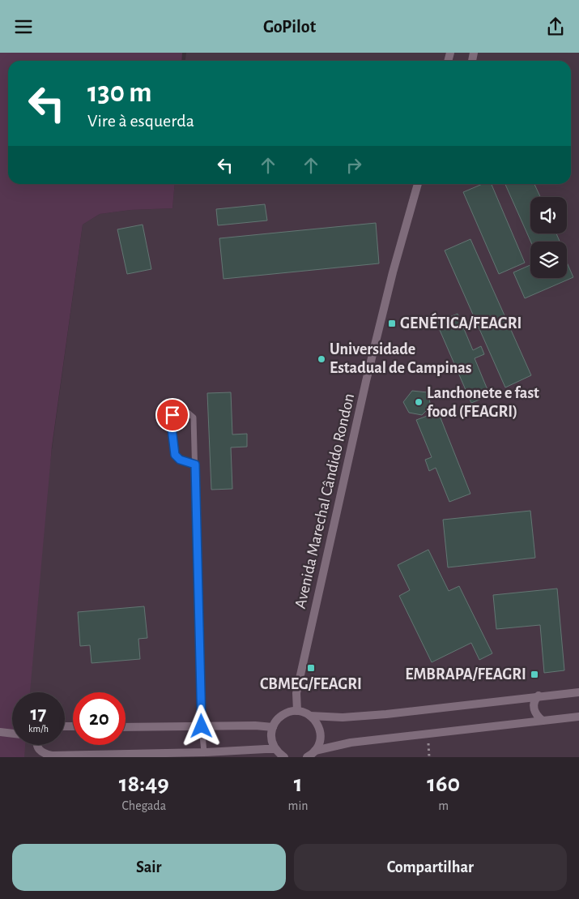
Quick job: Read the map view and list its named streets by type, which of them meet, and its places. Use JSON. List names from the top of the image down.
{
  "streets": {
    "street": ["Avenida Marechal Cândido Rondon"]
  },
  "places": {
    "transit": ["GENÉTICA/FEAGRI", "CBMEG/FEAGRI", "EMBRAPA/FEAGRI"],
    "other": ["Universidade Estadual de Campinas", "Lanchonete e fast food (FEAGRI)"]
  },
  "page": {
    "header": "GoPilot",
    "turn": ["130 m", "Vire à esquerda"],
    "speed": "17 km/h",
    "limit": "20",
    "eta": [
      "18:49",
      "Chegada",
      "1",
      "min",
      "160",
      "m"
    ],
    "buttons": ["Sair", "Compartilhar"]
  }
}
